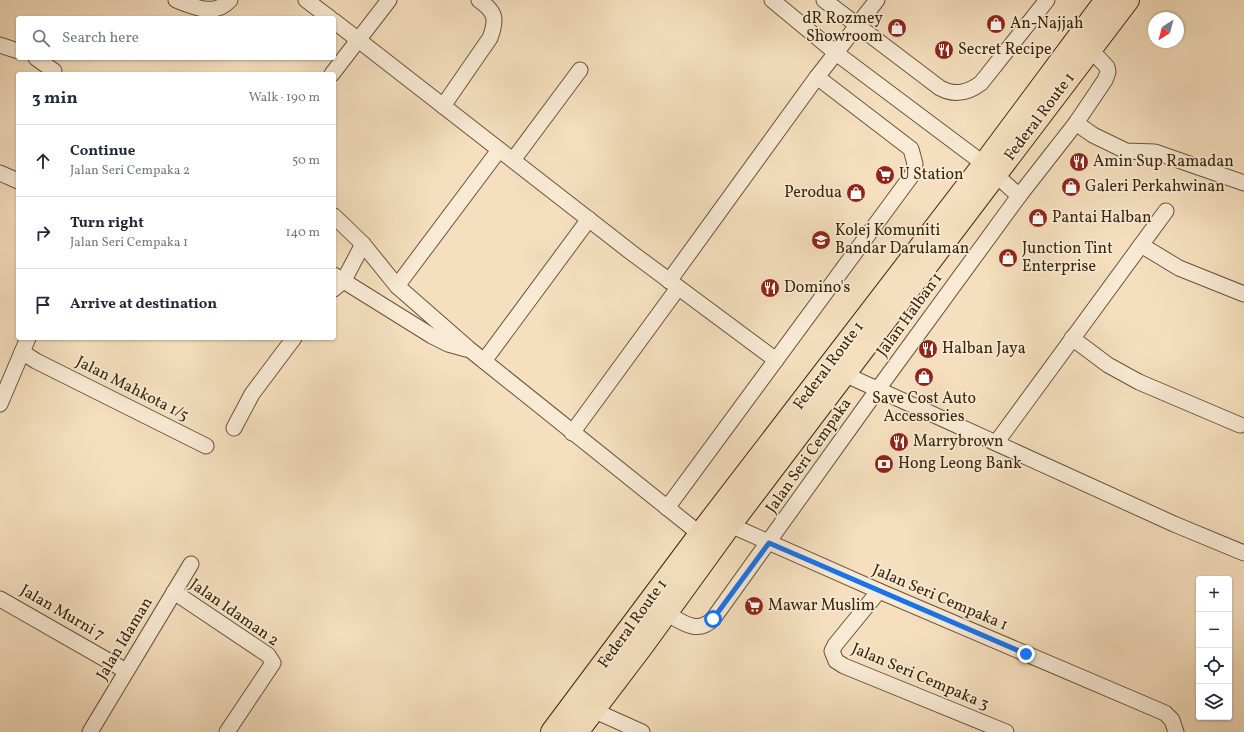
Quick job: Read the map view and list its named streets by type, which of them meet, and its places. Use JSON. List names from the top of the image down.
{
  "streets": {
    "highway": ["Federal Route 1"],
    "street": [
      "Jalan Halban 1",
      "Jalan Mahkota 1/5",
      "Jalan Seri Cempaka",
      "Jalan Seri Cempaka 1",
      "Jalan Murni 7",
      "Jalan Idaman 2",
      "Jalan Idaman",
      "Jalan Seri Cempaka 3"
    ]
  },
  "crossings": [
    ["Federal Route 1", "Jalan Halban 1"],
    ["Federal Route 1", "Jalan Seri Cempaka"],
    ["Federal Route 1", "Jalan Seri Cempaka 1"],
    ["Jalan Halban 1", "Jalan Seri Cempaka"],
    ["Jalan Seri Cempaka", "Jalan Seri Cempaka 1"],
    ["Jalan Seri Cempaka 1", "Jalan Seri Cempaka 3"],
    ["Jalan Murni 7", "Jalan Idaman"],
    ["Jalan Idaman 2", "Jalan Idaman"]
  ],
  "places": {
    "shop": [
      "An-Najjah",
      "dR Rozmey Showroom",
      "Galeri Perkahwinan",
      "Perodua",
      "Pantai Halban",
      "Junction Tint Enterprise",
      "Save Cost Auto Accessories"
    ],
    "restaurant": [
      "Secret Recipe",
      "Amin Sup Ramadan",
      "Domino's",
      "Halban Jaya",
      "Marrybrown"
    ],
    "supermarket": ["U Station", "Mawar Muslim"],
    "school or university": ["Kolej Komuniti Bandar Darulaman"],
    "bank": ["Hong Leong Bank"]
  },
  "north": "bottom left",
  "page": {
    "search": "Search here",
    "heading": ["3 min", "Walk · 190 m"],
    "list": [
      ["Continue", "Jalan Seri Cempaka 2", "50 m"],
      ["Turn right", "Jalan Seri Cempaka 1", "140 m"],
      "Arrive at destination"
    ],
    "map_buttons": ["+", "−"]
  }
}
